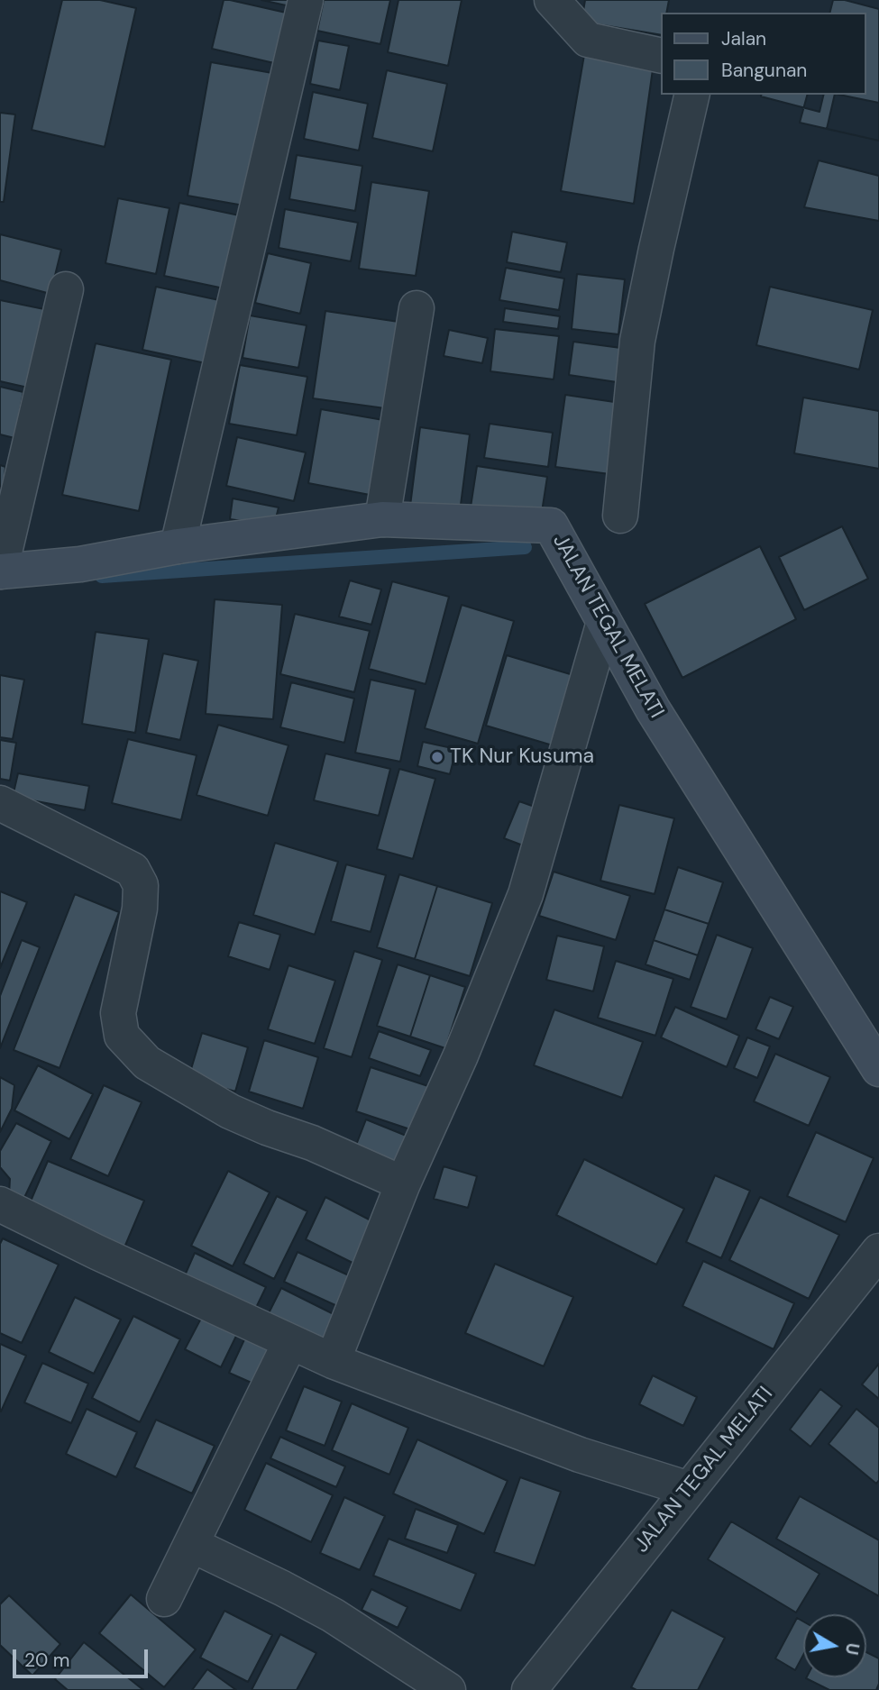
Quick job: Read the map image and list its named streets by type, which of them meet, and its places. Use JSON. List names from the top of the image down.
{
  "streets": {
    "street": ["JALAN TEGAL MELATI"]
  },
  "places": ["TK Nur Kusuma"],
  "legend": ["Jalan", "Bangunan"],
  "scale_bar": "20 m",
  "north": "right"
}
